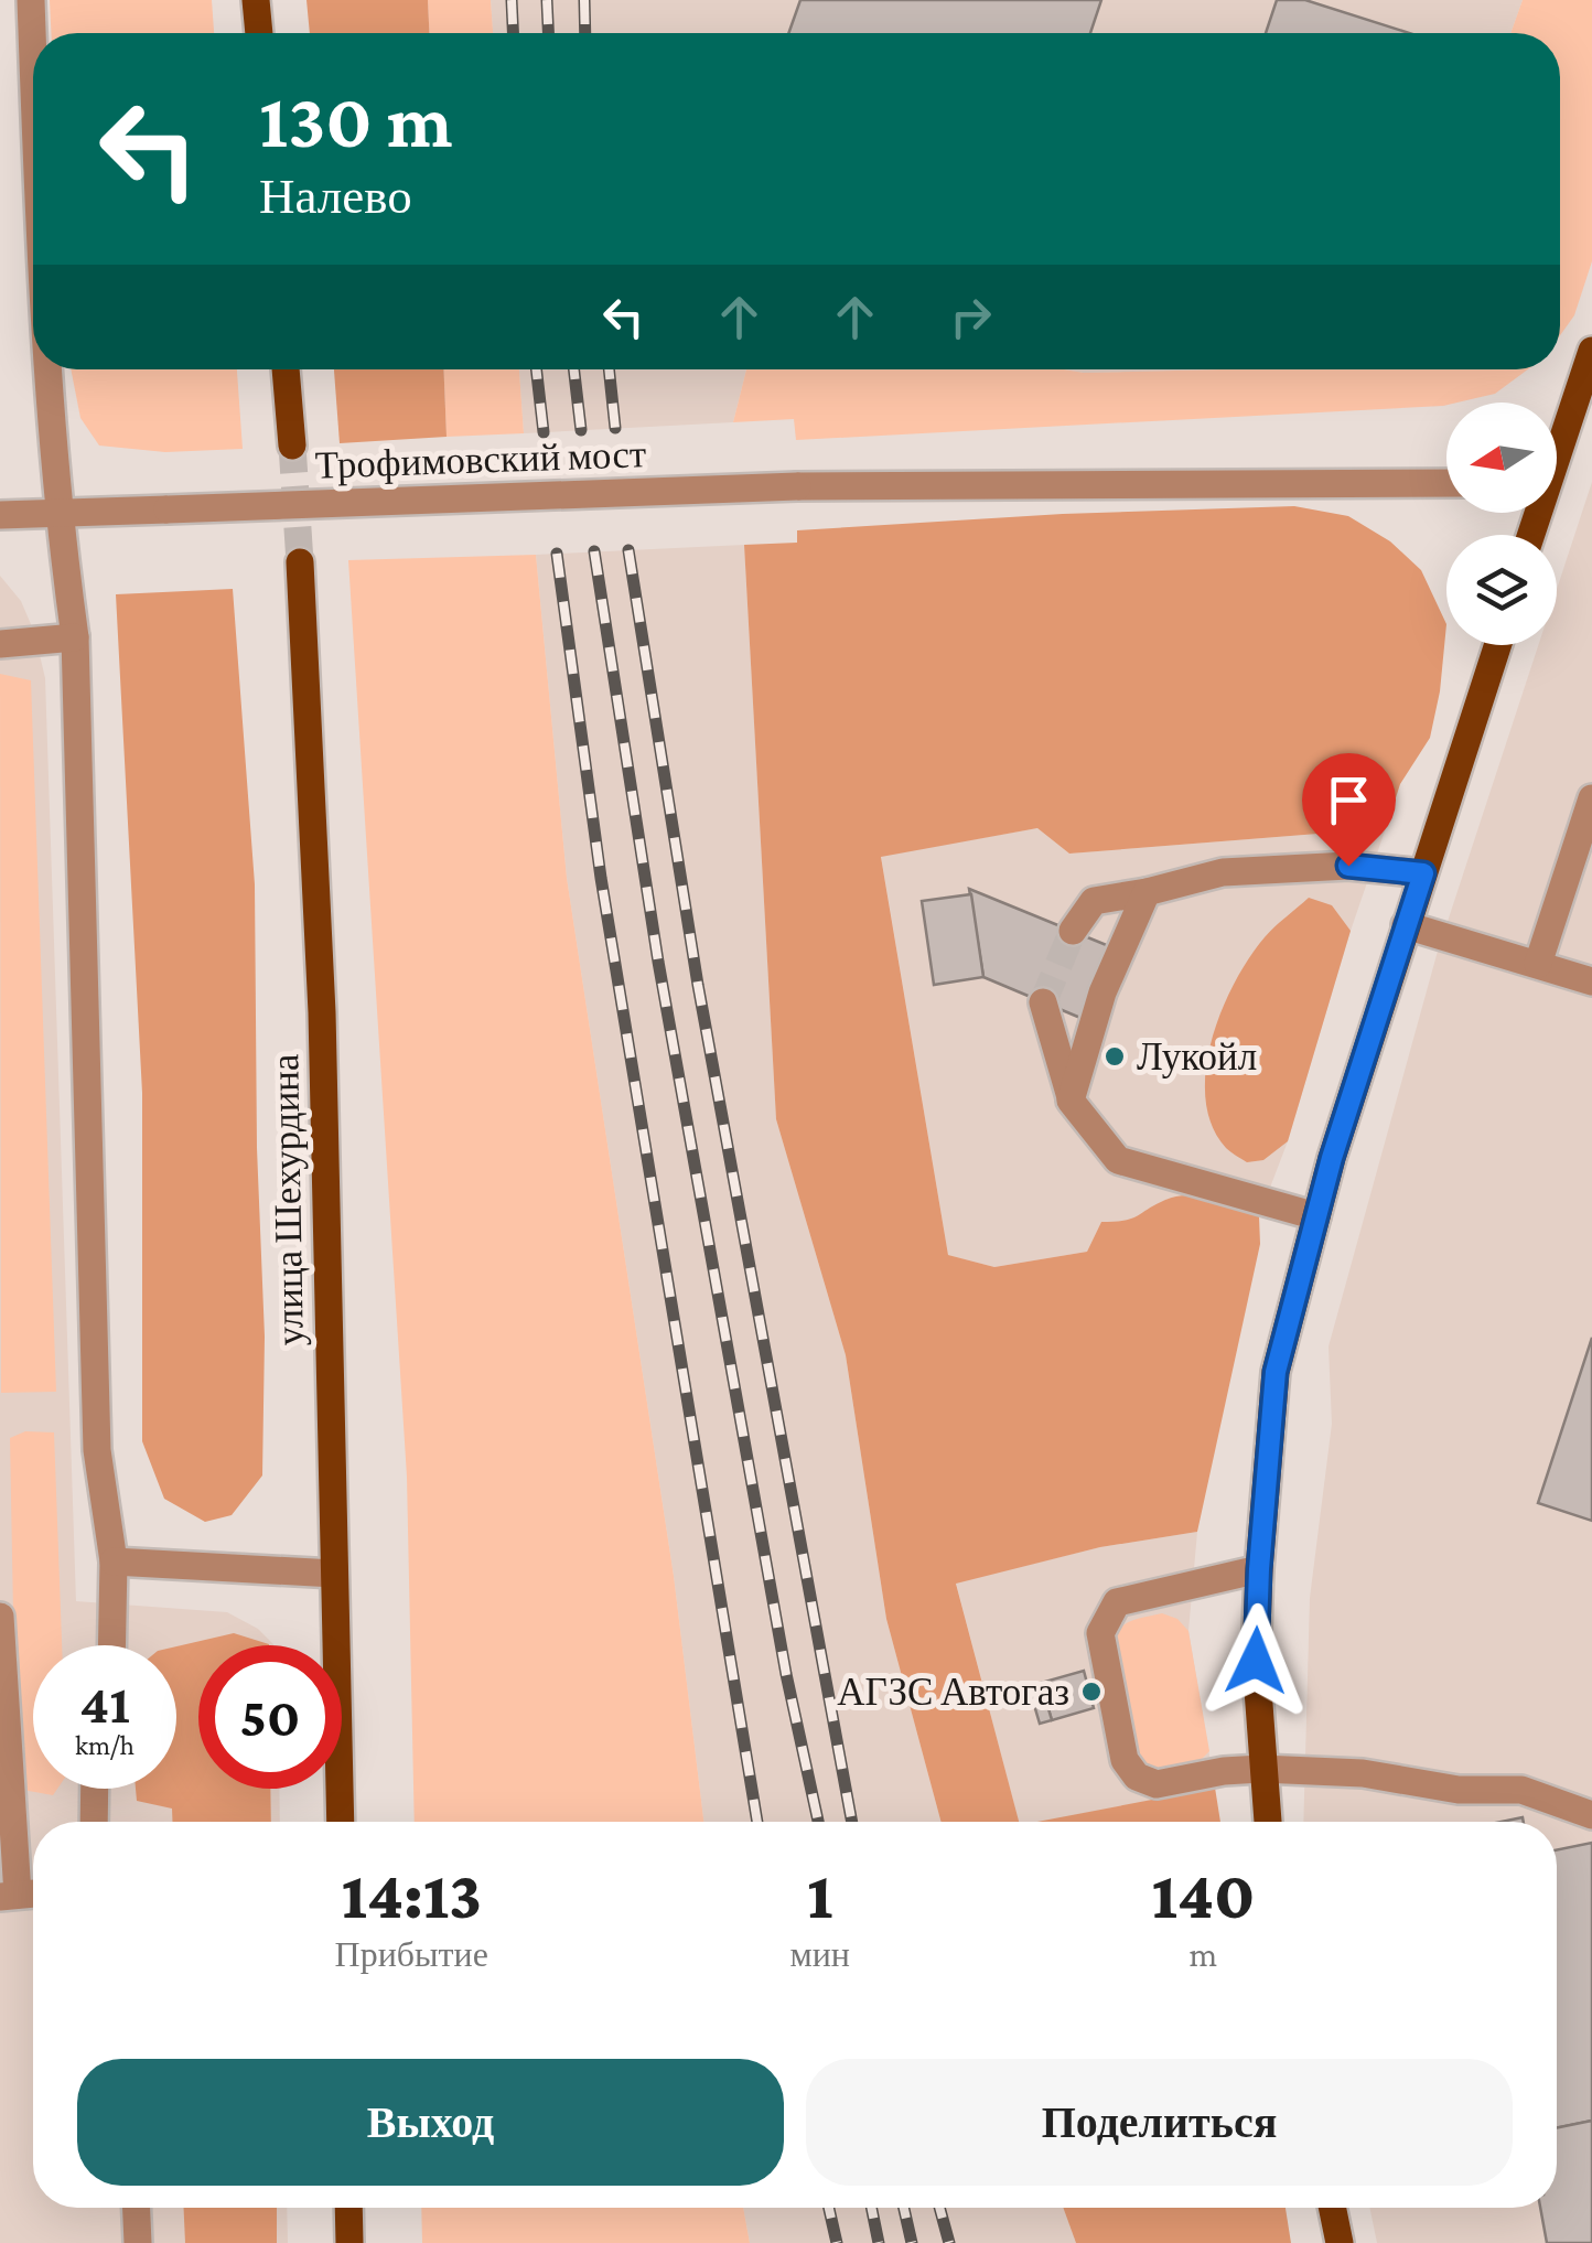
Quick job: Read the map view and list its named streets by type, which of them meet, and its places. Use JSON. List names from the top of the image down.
{
  "streets": {
    "main road": ["улица Шехурдина"],
    "street": ["Трофимовский мост"]
  },
  "places": ["Лукойл", "АГЗС Автогаз"],
  "north": "left",
  "page": {
    "turn": ["130 m", "Налево"],
    "speed": "41 km/h",
    "limit": "50",
    "eta": [
      "14:13",
      "Прибытие",
      "1",
      "мин",
      "140",
      "m"
    ],
    "buttons": ["Выход", "Поделиться"]
  }
}
